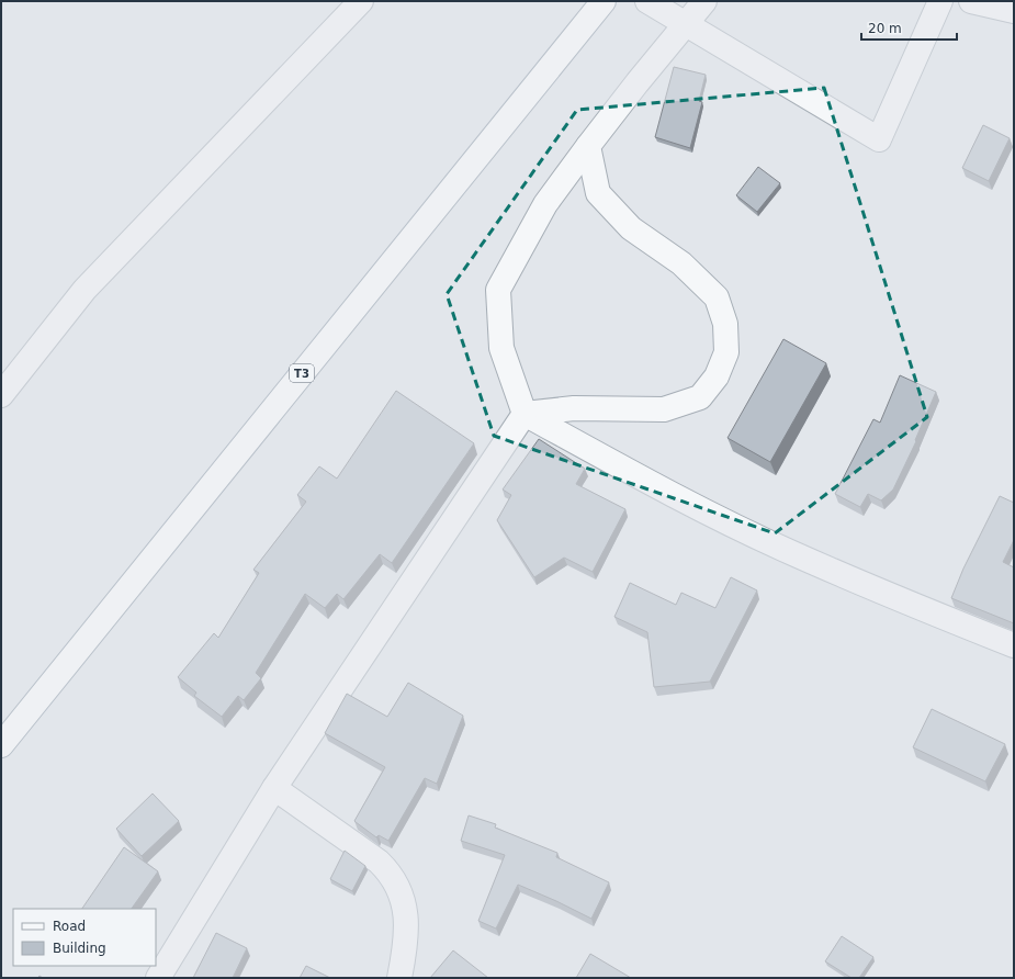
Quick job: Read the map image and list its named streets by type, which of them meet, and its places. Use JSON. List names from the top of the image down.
{
  "streets": {
    "highway": ["T3"]
  },
  "legend": ["Road", "Building"],
  "scale_bar": "20 m"
}
